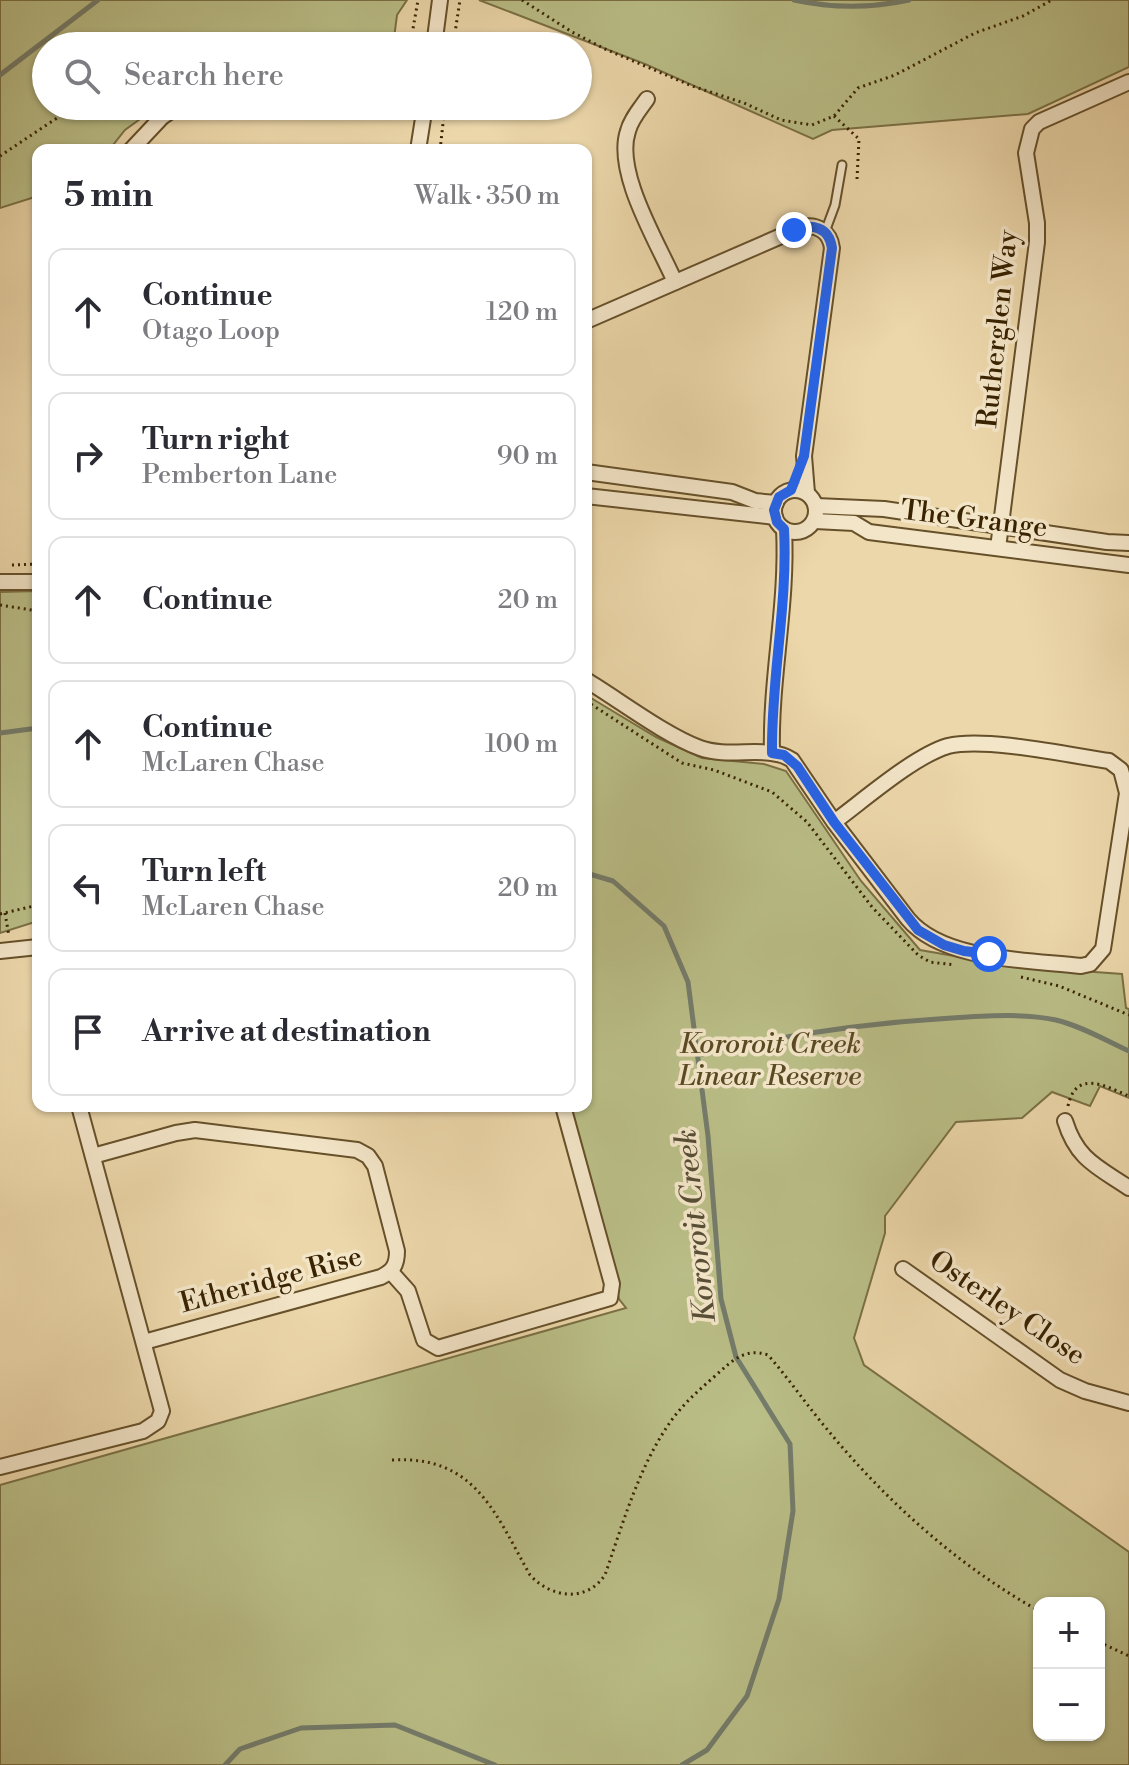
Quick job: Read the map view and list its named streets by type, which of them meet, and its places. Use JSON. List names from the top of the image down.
{
  "streets": {
    "street": [
      "Rutherglen Way",
      "The Grange",
      "Etheridge Rise",
      "Osterley Close"
    ]
  },
  "crossings": [
    ["Rutherglen Way", "The Grange"]
  ],
  "water": ["Kororoit Creek"],
  "parks": ["Kororoit Creek Linear Reserve"],
  "page": {
    "search": "Search here",
    "heading": ["5 min", "Walk · 350 m"],
    "list": [
      ["Continue", "Otago Loop", "120 m"],
      ["Turn right", "Pemberton Lane", "90 m"],
      ["Continue", "20 m"],
      ["Continue", "McLaren Chase", "100 m"],
      ["Turn left", "McLaren Chase", "20 m"],
      "Arrive at destination"
    ],
    "map_buttons": ["+", "−"]
  }
}
